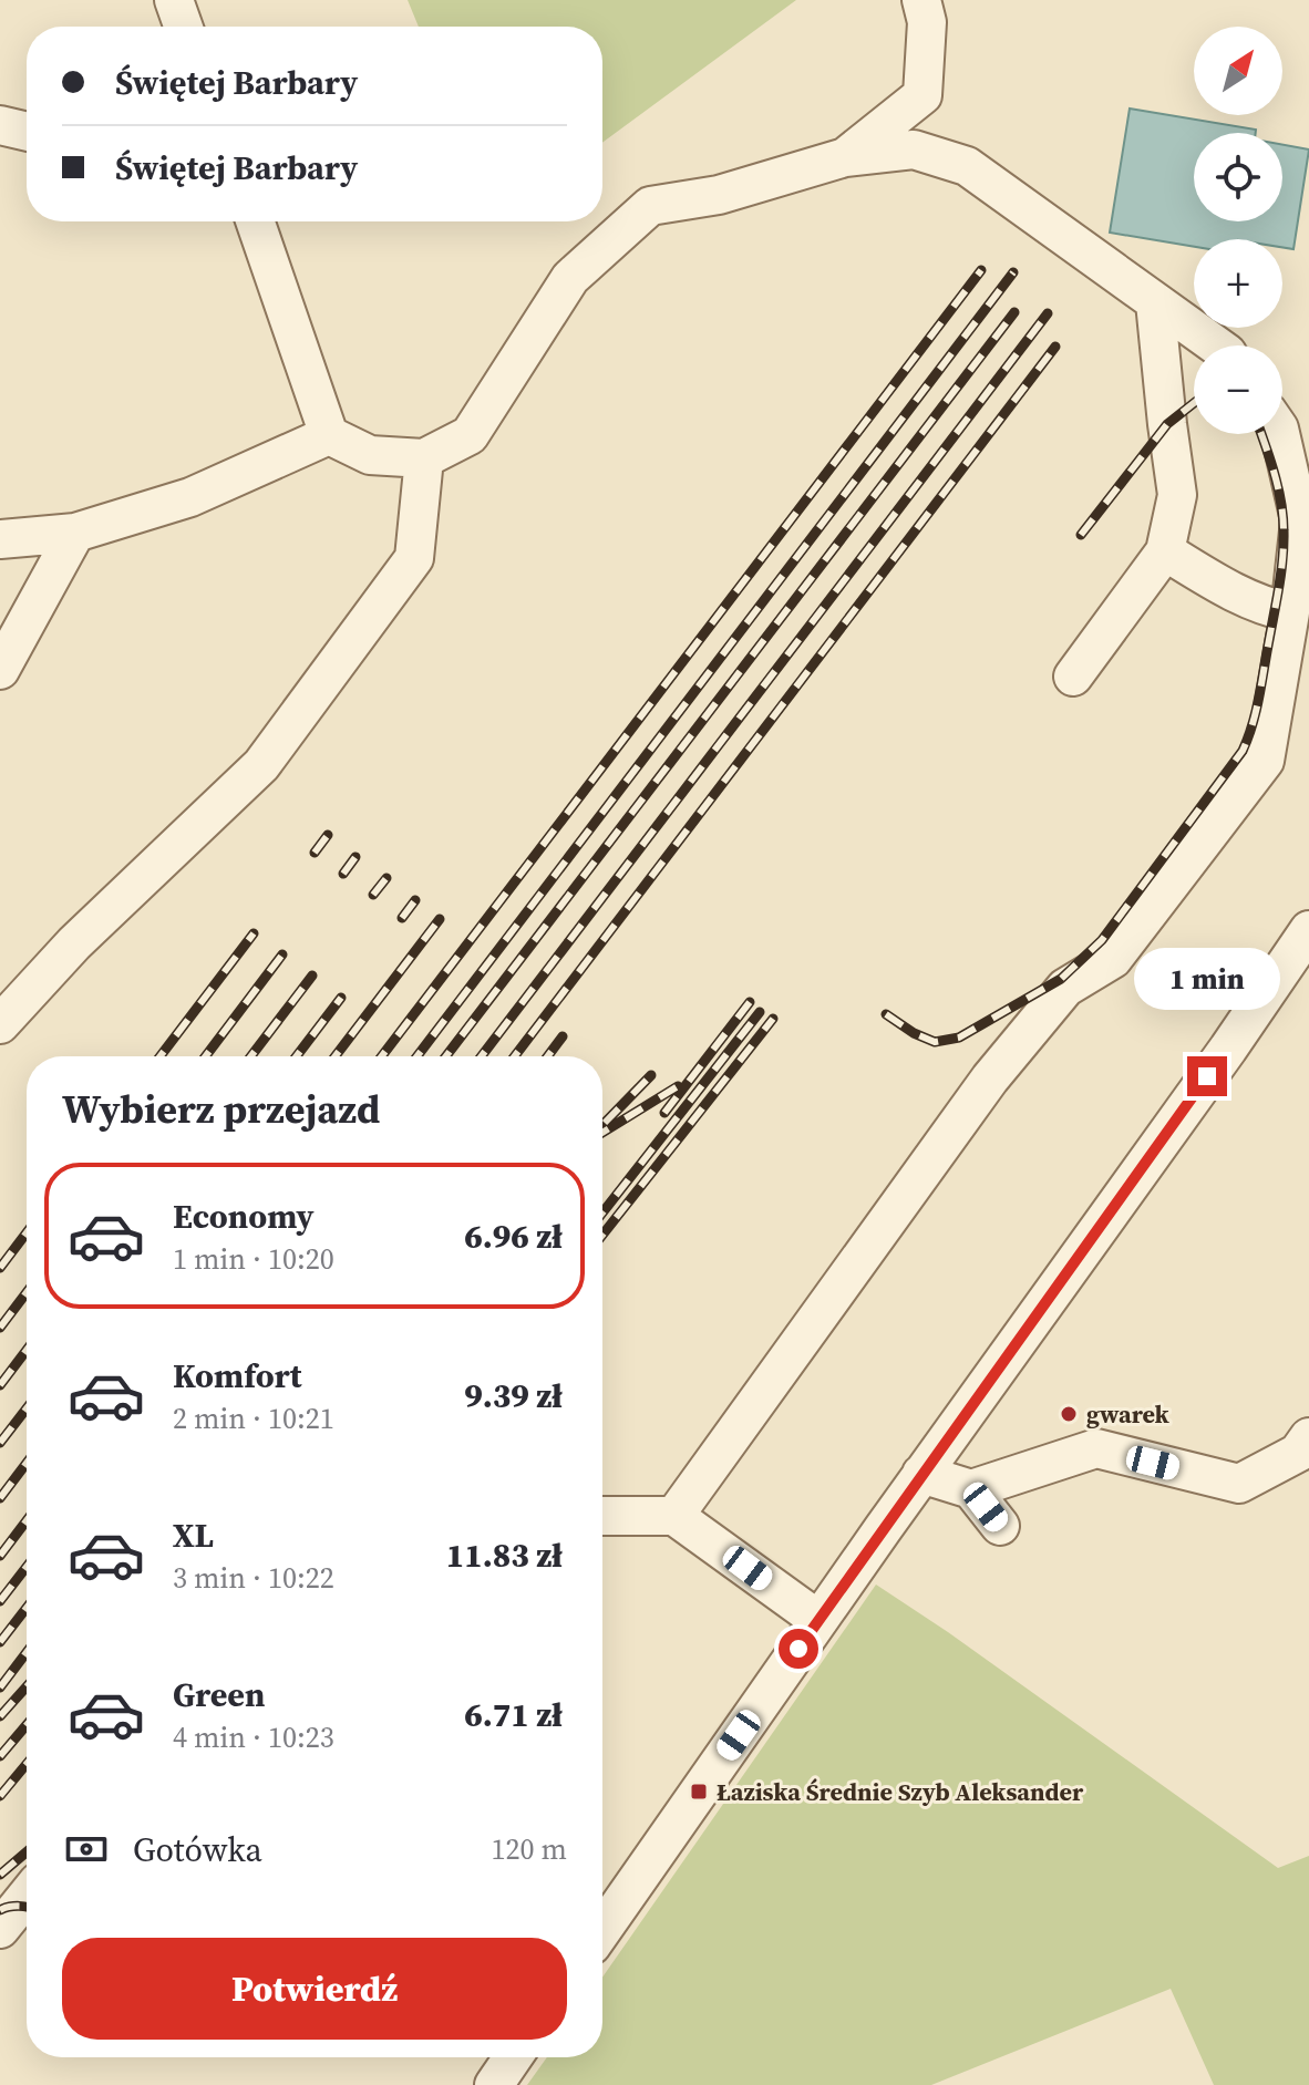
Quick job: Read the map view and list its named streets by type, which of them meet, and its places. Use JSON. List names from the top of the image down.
{
  "places": {
    "other": ["gwarek"],
    "transit": ["Łaziska Średnie Szyb Aleksander"]
  },
  "north": "top right",
  "page": {
    "map_buttons": ["+", "−"],
    "banner": ["Świętej Barbary", "Świętej Barbary"],
    "bubble": "1 min",
    "heading": "Wybierz przejazd",
    "list": [
      {
        "name": "Economy",
        "note": "1 min · 10:20",
        "value": "6.96 zł"
      },
      {
        "name": "Komfort",
        "note": "2 min · 10:21",
        "value": "9.39 zł"
      },
      {
        "name": "XL",
        "note": "3 min · 10:22",
        "value": "11.83 zł"
      },
      {
        "name": "Green",
        "note": "4 min · 10:23",
        "value": "6.71 zł"
      }
    ],
    "pay": ["Gotówka", "120 m"],
    "buttons": "Potwierdź"
  }
}
